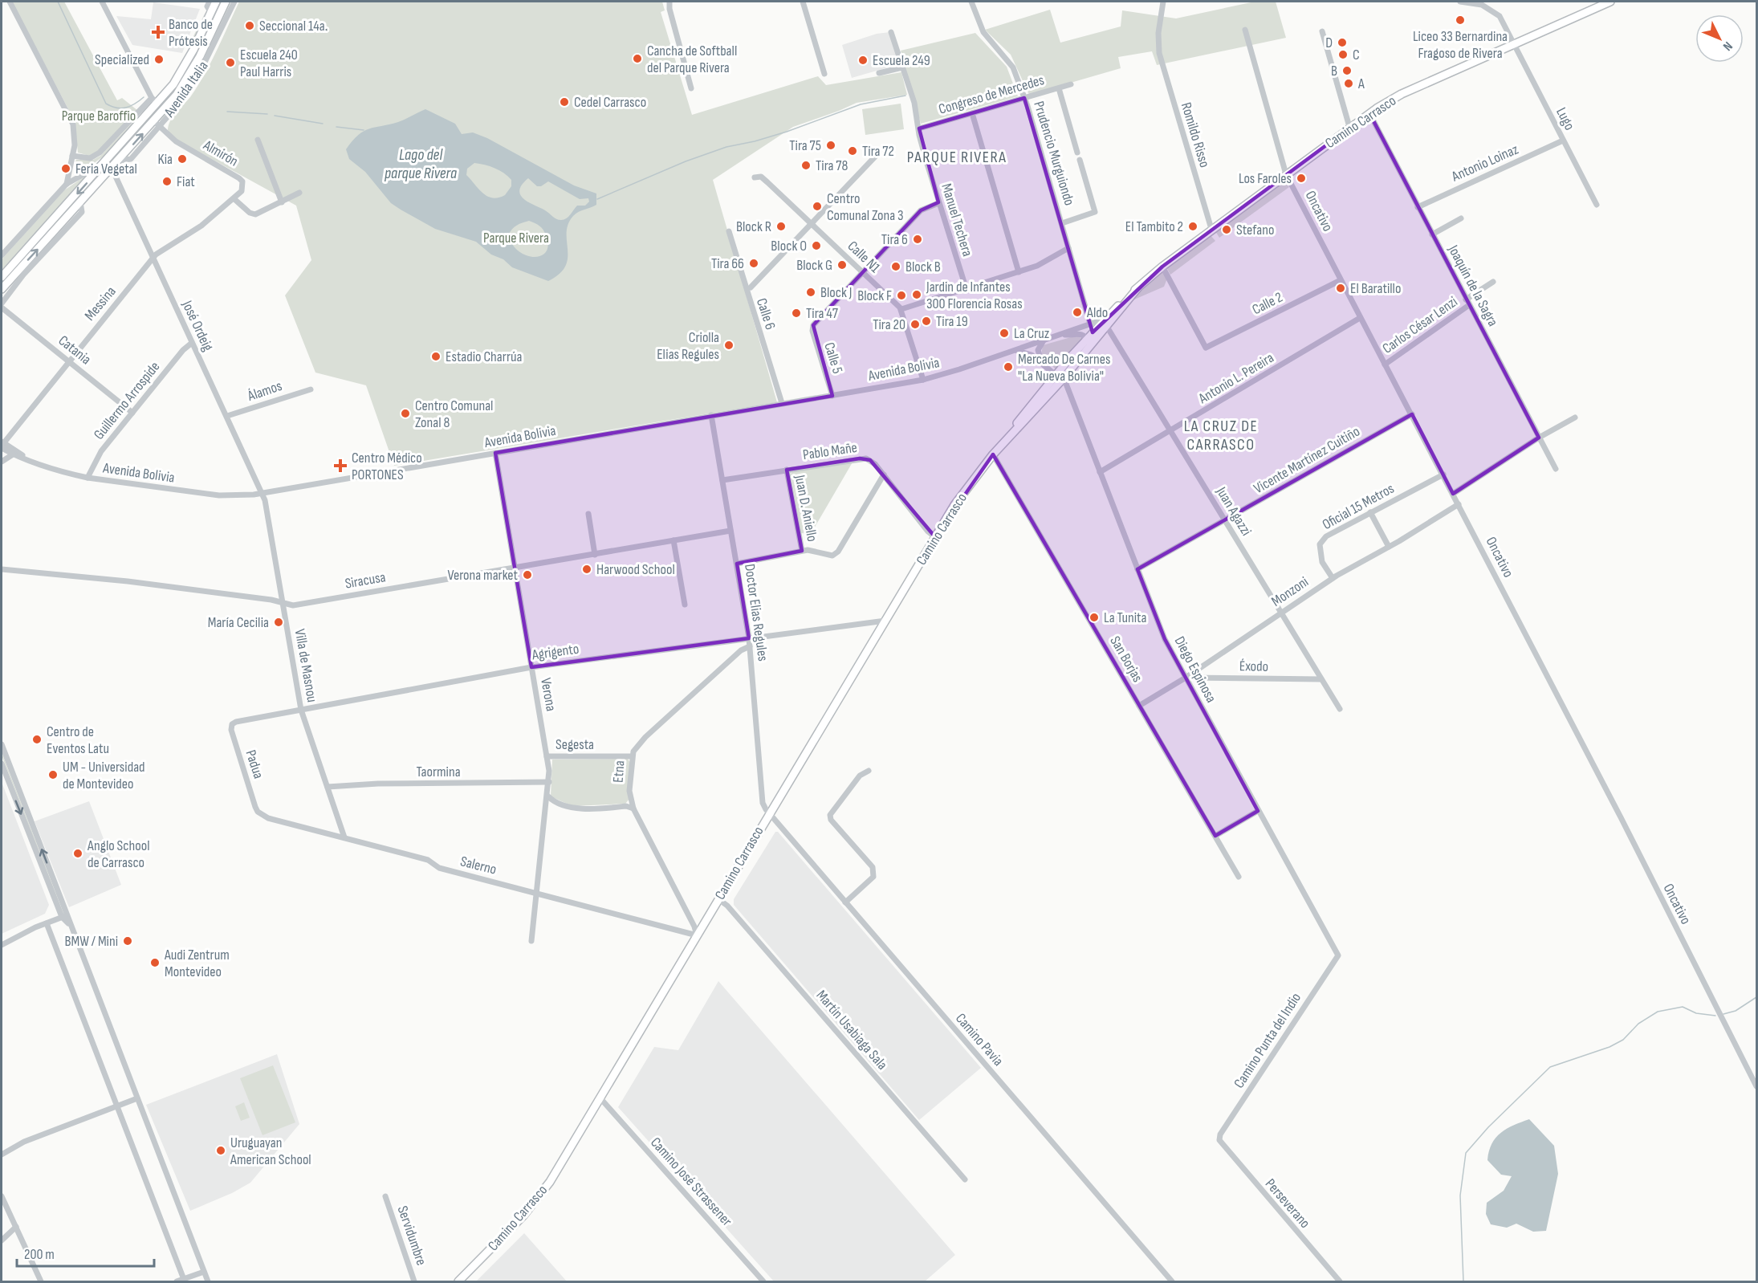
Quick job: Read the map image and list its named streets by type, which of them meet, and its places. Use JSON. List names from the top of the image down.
{
  "streets": {
    "main road": ["Avenida Italia", "Camino Carrasco"],
    "street": [
      "Congreso de Mercedes",
      "Lugo",
      "Romildo Risso",
      "Almirón",
      "Prudencio Murguiondo",
      "Antonio Loinaz",
      "Oncativo",
      "Manuel Techera",
      "Calle N1",
      "Joaquín de la Sagra",
      "Messina",
      "Calle 2",
      "Calle 6",
      "Carlos César Lenzi",
      "José Ordeig",
      "Catania",
      "Calle 5",
      "Avenida Bolivia",
      "Antonio L. Pereira",
      "Álamos",
      "Guillermo Arrospide",
      "Pablo Mañe",
      "Vicente Martínez Cuitiño",
      "Oficial 15 Metros",
      "Juan D. Aniello",
      "Juan Agazzi",
      "Siracusa",
      "Monzoni",
      "Doctor Elias Regules",
      "Agrigento",
      "San Borjas",
      "Villa de Masnou",
      "Éxodo",
      "Diego Espinosa",
      "Verona",
      "Segesta",
      "Padua",
      "Taormina",
      "Etna",
      "Salerno",
      "Martín Usabiaga Sala",
      "Camino Pavia",
      "Camino Punta del Indio",
      "Camino José Strassener",
      "Perseverano",
      "Servidumbre"
    ]
  },
  "crossings": [
    ["Avenida Italia", "Almirón"],
    ["Avenida Italia", "José Ordeig"],
    ["Congreso de Mercedes", "Prudencio Murguiondo"],
    ["Congreso de Mercedes", "Manuel Techera"],
    ["Lugo", "Camino Carrasco"],
    ["Lugo", "Antonio Loinaz"],
    ["Camino Carrasco", "Romildo Risso"],
    ["Camino Carrasco", "Oncativo"],
    ["Camino Carrasco", "Joaquín de la Sagra"],
    ["Camino Carrasco", "Calle 2"],
    ["Camino Carrasco", "Avenida Bolivia"],
    ["Camino Carrasco", "Pablo Mañe"],
    ["Camino Carrasco", "Juan Agazzi"],
    ["Camino Carrasco", "Doctor Elias Regules"],
    ["Camino Carrasco", "Agrigento"],
    ["Camino Carrasco", "San Borjas"],
    ["Camino Carrasco", "Diego Espinosa"],
    ["Camino Carrasco", "Etna"],
    ["Camino Carrasco", "Salerno"],
    ["Camino Carrasco", "Martín Usabiaga Sala"],
    ["Camino Carrasco", "Camino Pavia"],
    ["Camino Carrasco", "Camino José Strassener"],
    ["Almirón", "Messina"],
    ["Prudencio Murguiondo", "Avenida Bolivia"],
    ["Antonio Loinaz", "Joaquín de la Sagra"],
    ["Oncativo", "Calle 2"],
    ["Oncativo", "Carlos César Lenzi"],
    ["Oncativo", "Antonio L. Pereira"],
    ["Oncativo", "Vicente Martínez Cuitiño"],
    ["Oncativo", "Oficial 15 Metros"],
    ["Oncativo", "Monzoni"],
    ["Calle N1", "Calle 5"],
    ["Calle N1", "Avenida Bolivia"],
    ["Joaquín de la Sagra", "Carlos César Lenzi"],
    ["Messina", "José Ordeig"],
    ["Messina", "Catania"],
    ["Messina", "Avenida Bolivia"],
    ["Calle 6", "Avenida Bolivia"],
    ["José Ordeig", "Avenida Bolivia"],
    ["José Ordeig", "Álamos"],
    ["José Ordeig", "Guillermo Arrospide"],
    ["José Ordeig", "Villa de Masnou"],
    ["Catania", "Guillermo Arrospide"],
    ["Calle 5", "Avenida Bolivia"],
    ["Avenida Bolivia", "Guillermo Arrospide"],
    ["Avenida Bolivia", "Juan Agazzi"],
    ["Avenida Bolivia", "Doctor Elias Regules"],
    ["Avenida Bolivia", "Villa de Masnou"],
    ["Avenida Bolivia", "Verona"],
    ["Antonio L. Pereira", "Juan Agazzi"],
    ["Antonio L. Pereira", "Diego Espinosa"],
    ["Pablo Mañe", "Juan D. Aniello"],
    ["Pablo Mañe", "Doctor Elias Regules"],
    ["Vicente Martínez Cuitiño", "Juan Agazzi"],
    ["Vicente Martínez Cuitiño", "Diego Espinosa"],
    ["Oficial 15 Metros", "Monzoni"],
    ["Juan Agazzi", "Monzoni"],
    ["Juan Agazzi", "Éxodo"],
    ["Siracusa", "Doctor Elias Regules"],
    ["Siracusa", "Villa de Masnou"],
    ["Siracusa", "Verona"],
    ["Monzoni", "San Borjas"],
    ["Monzoni", "Éxodo"],
    ["Monzoni", "Diego Espinosa"],
    ["Doctor Elias Regules", "Agrigento"],
    ["Doctor Elias Regules", "Etna"],
    ["Doctor Elias Regules", "Camino Pavia"],
    ["Agrigento", "Villa de Masnou"],
    ["Agrigento", "Verona"],
    ["Agrigento", "Padua"],
    ["Villa de Masnou", "Taormina"],
    ["Villa de Masnou", "Salerno"],
    ["Éxodo", "Diego Espinosa"],
    ["Diego Espinosa", "Camino Punta del Indio"],
    ["Verona", "Segesta"],
    ["Verona", "Taormina"],
    ["Verona", "Salerno"],
    ["Segesta", "Etna"],
    ["Padua", "Salerno"],
    ["Etna", "Salerno"],
    ["Camino Punta del Indio", "Perseverano"]
  ],
  "districts": ["PARQUE RIVERA", "LA CRUZ DE CARRASCO"],
  "water": ["Lago del parque Rivera"],
  "parks": ["Parque Baroffio", "Parque Rivera"],
  "places": {
    "other": [
      "Liceo 33 Bernardina Fragoso de Rivera",
      "Seccional 14a.",
      "D",
      "C",
      "Cancha de Softball del Parque Rivera",
      "Specialized",
      "Escuela 249",
      "Escuela 240 Paul Harris",
      "B",
      "A",
      "Cedel Carrasco",
      "Tira 75",
      "Tira 72",
      "Kia",
      "Tira 78",
      "Feria Vegetal",
      "Los Faroles",
      "Fiat",
      "Centro Comunal Zona 3",
      "Block R",
      "El Tambito 2",
      "Stefano",
      "Tira 6",
      "Block O",
      "Tira 66",
      "Block G",
      "Block B",
      "El Baratillo",
      "Block J",
      "Jardin de Infantes 300 Florencia Rosas",
      "Block F",
      "Aldo",
      "Tira 47",
      "Tira 19",
      "Tira 20",
      "La Cruz",
      "Criolla Elias Regules",
      "Estadio Charrúa",
      "Mercado De Carnes \"La Nueva Bolivia\"",
      "Centro Comunal Zonal 8",
      "Harwood School",
      "Verona market",
      "La Tunita",
      "María Cecilia",
      "Centro de Eventos Latu",
      "UM - Universidad de Montevideo",
      "Anglo School de Carrasco",
      "BMW / Mini",
      "Audi Zentrum Montevideo",
      "Uruguayan American School"
    ],
    "health": ["Banco de Prótesis", "Centro Médico PORTONES"]
  },
  "scale_bar": "200 m",
  "north": "bottom right"
}
